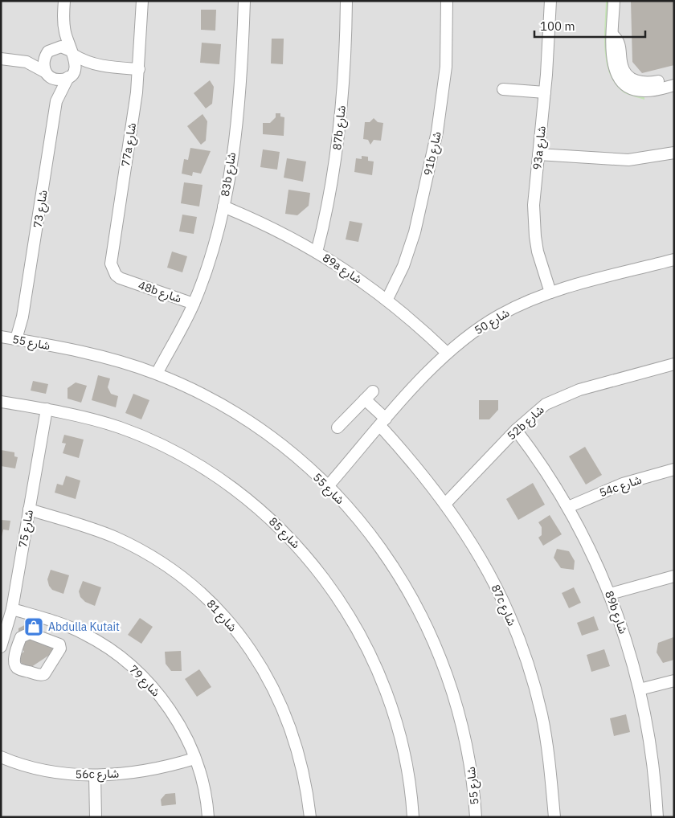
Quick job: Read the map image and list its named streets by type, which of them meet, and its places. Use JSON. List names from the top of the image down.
{
  "streets": {
    "street": [
      "87b شارع",
      "77a شارع",
      "93a شارع",
      "91b شارع",
      "83b شارع",
      "شارع 73",
      "89a شارع",
      "48b شارع",
      "شارع 50",
      "شارع 55",
      "52b شارع",
      "54c شارع",
      "شارع 75",
      "شارع 85",
      "87c شارع",
      "89b شارع",
      "شارع 81",
      "شارع 79",
      "56c شارع"
    ]
  },
  "crossings": [
    ["87b شارع", "89a شارع"],
    ["77a شارع", "48b شارع"],
    ["93a شارع", "شارع 50"],
    ["91b شارع", "89a شارع"],
    ["83b شارع", "89a شارع"],
    ["83b شارع", "48b شارع"],
    ["83b شارع", "شارع 55"],
    ["شارع 73", "شارع 55"],
    ["89a شارع", "شارع 50"],
    ["شارع 50", "شارع 55"],
    ["شارع 50", "87c شارع"],
    ["52b شارع", "87c شارع"],
    ["52b شارع", "89b شارع"],
    ["54c شارع", "89b شارع"],
    ["شارع 75", "شارع 85"],
    ["شارع 75", "شارع 81"],
    ["شارع 75", "شارع 79"],
    ["شارع 79", "56c شارع"]
  ],
  "places": {
    "shop": ["Abdulla Kutait"]
  },
  "scale_bar": "100 m"
}
